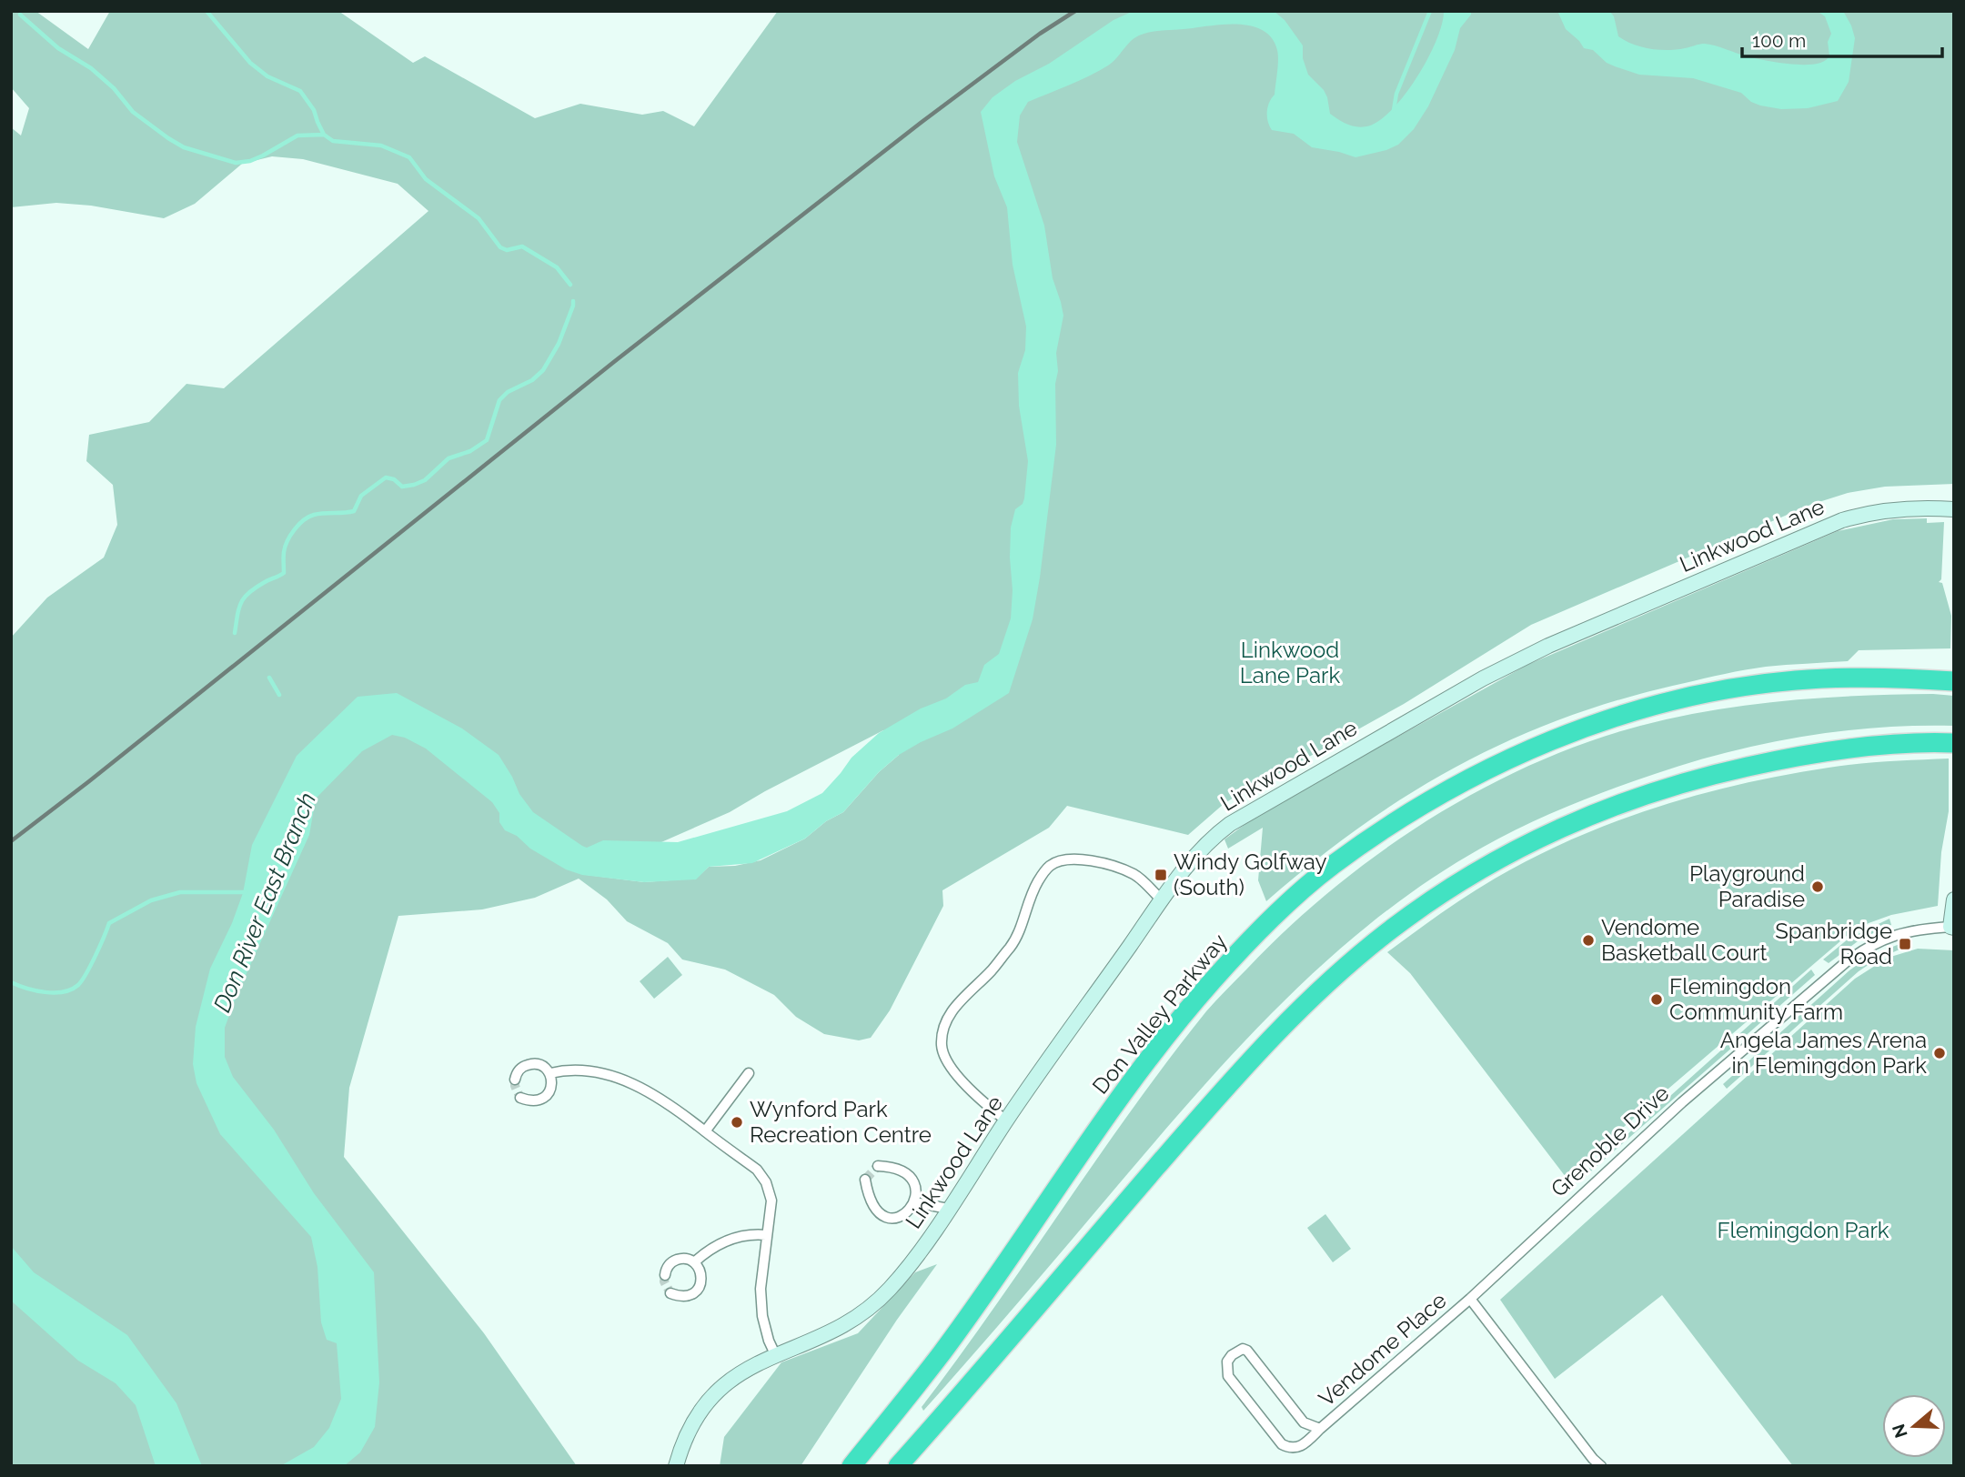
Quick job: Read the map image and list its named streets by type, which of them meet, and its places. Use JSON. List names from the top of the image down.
{
  "streets": {
    "highway": ["Don Valley Parkway"],
    "street": ["Linkwood Lane", "Grenoble Drive", "Vendome Place"]
  },
  "crossings": [
    ["Grenoble Drive", "Vendome Place"]
  ],
  "water": ["Don River East Branch"],
  "parks": ["Linkwood Lane Park", "Flemingdon Park"],
  "places": {
    "transit": ["Windy Golfway (South)", "Spanbridge Road"],
    "other": [
      "Playground Paradise",
      "Vendome Basketball Court",
      "Flemingdon Community Farm",
      "Angela James Arena in Flemingdon Park",
      "Wynford Park Recreation Centre"
    ]
  },
  "scale_bar": "100 m",
  "north": "left"
}
